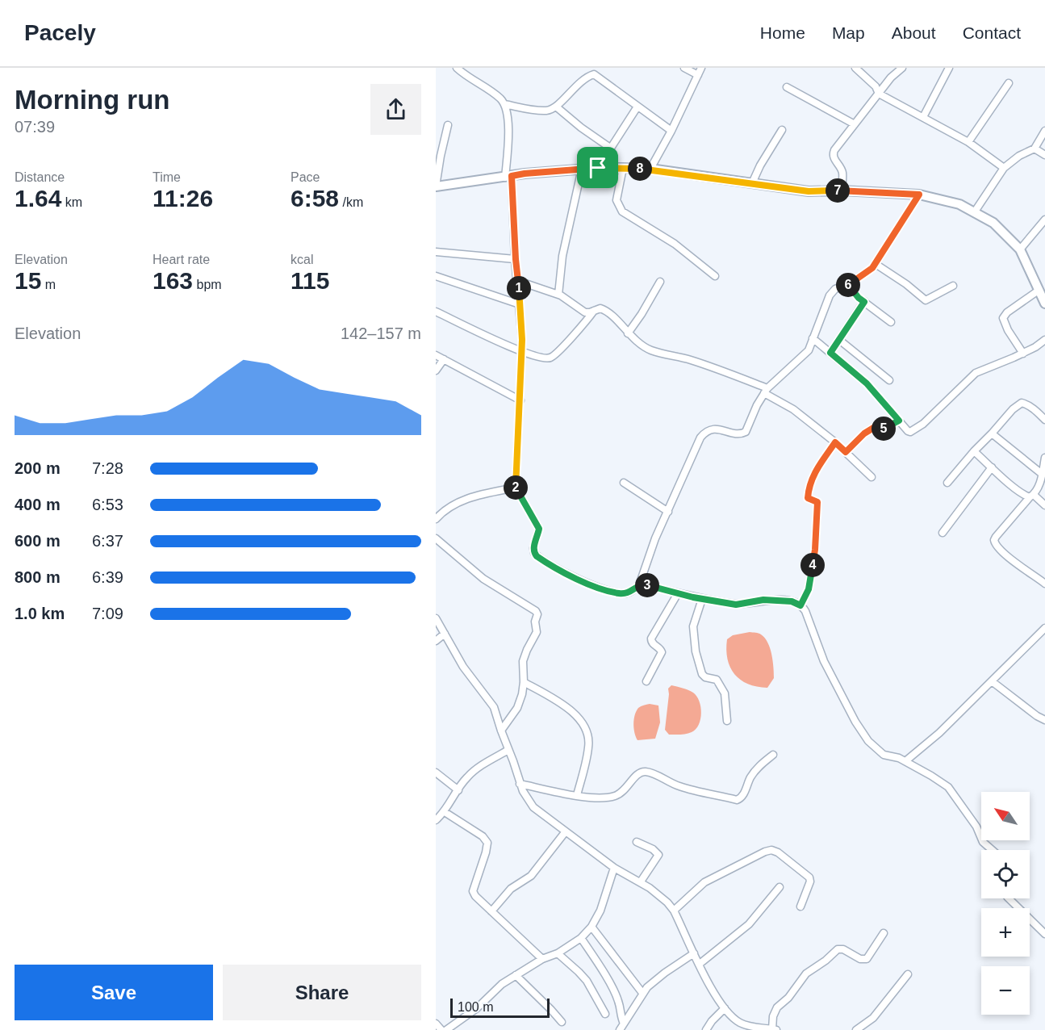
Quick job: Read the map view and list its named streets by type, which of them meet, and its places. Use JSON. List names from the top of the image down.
{
  "scale_bar": "100 m",
  "north": "top left",
  "page": {
    "header": "Pacely",
    "nav": [
      "Home",
      "Map",
      "About",
      "Contact"
    ],
    "heading": ["Morning run", "07:39"],
    "stats": [
      ["Distance", "1.64 km"],
      ["Time", "11:26"],
      ["Pace", "6:58 /km"],
      ["Elevation", "15 m"],
      ["Heart rate", "163 bpm"],
      ["kcal", "115"]
    ],
    "pins": [
      "8",
      "7",
      "6",
      "1",
      "5",
      "2",
      "4",
      "3"
    ],
    "chart": ["Elevation", "142–157 m"],
    "list": [
      {
        "name": "200 m",
        "note": "7:28"
      },
      {
        "name": "400 m",
        "note": "6:53"
      },
      {
        "name": "600 m",
        "note": "6:37"
      },
      {
        "name": "800 m",
        "note": "6:39"
      },
      {
        "name": "1.0 km",
        "note": "7:09"
      }
    ],
    "map_buttons": ["+", "−"],
    "buttons": ["Save", "Share"],
    "scale": "100 m"
  }
}
